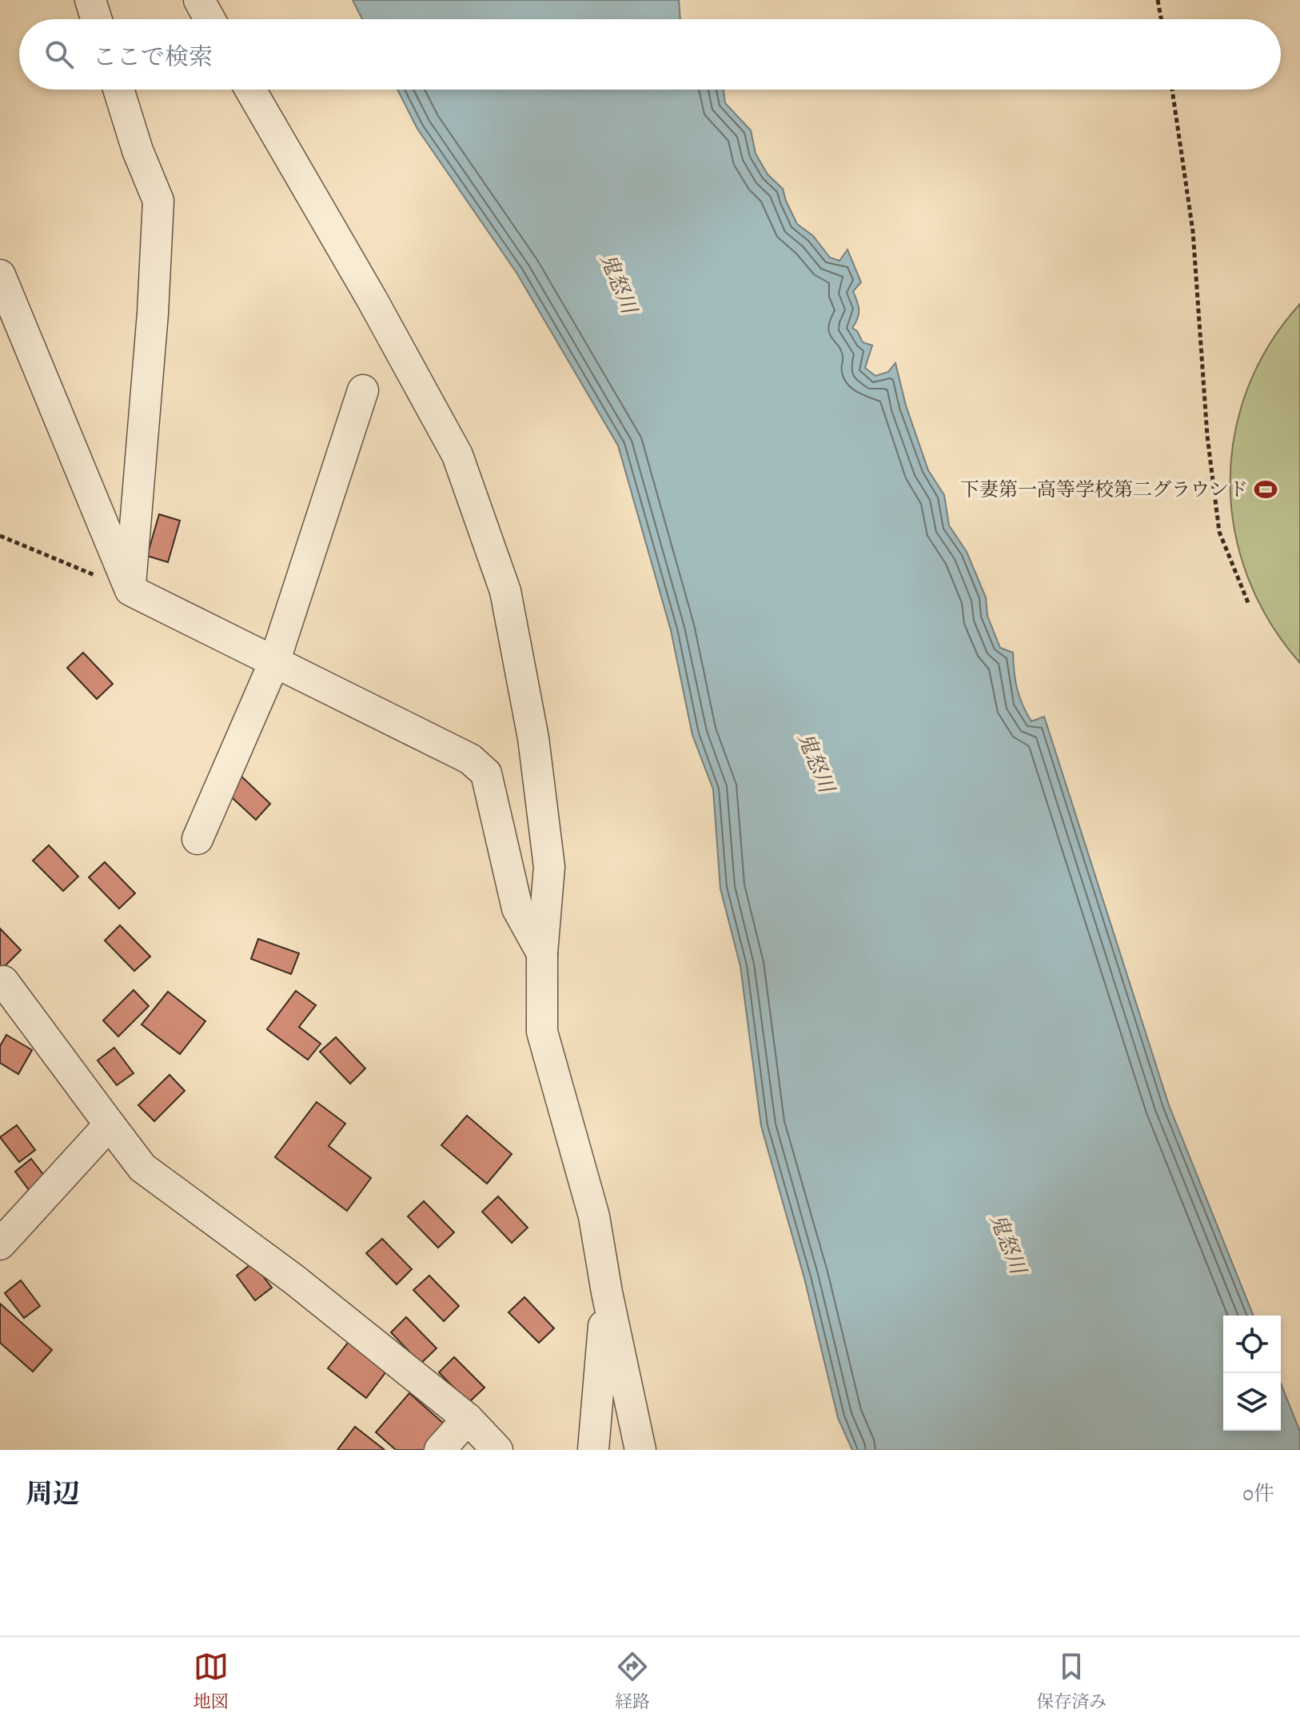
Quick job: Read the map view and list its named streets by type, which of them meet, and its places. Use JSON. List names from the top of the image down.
{
  "water": ["鬼怒川"],
  "places": {
    "sports": ["下妻第一高等学校第二グラウンド"]
  },
  "page": {
    "search": "ここで検索",
    "heading": ["周辺", "0件"],
    "nav": ["地図", "経路", "保存済み"]
  }
}
